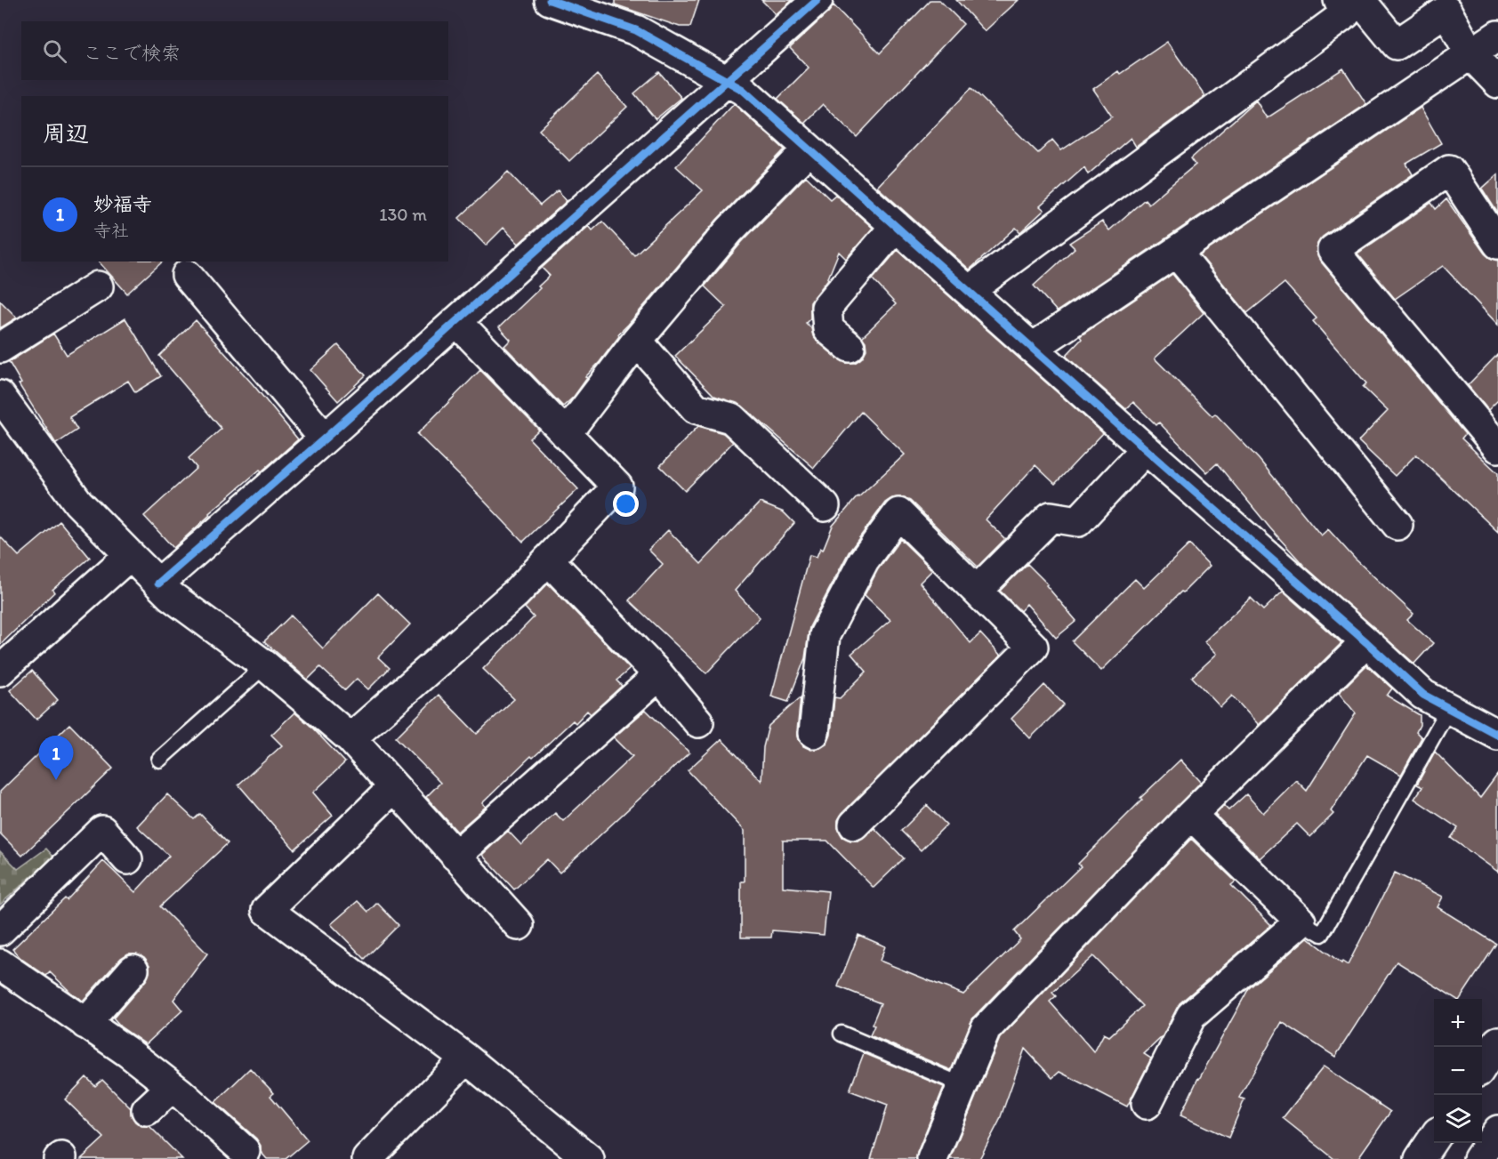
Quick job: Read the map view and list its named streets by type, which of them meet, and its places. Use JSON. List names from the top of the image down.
{
  "page": {
    "search": "ここで検索",
    "heading": "周辺",
    "list": [
      {
        "mark": "1",
        "name": "妙福寺",
        "note": "寺社",
        "value": "130 m"
      }
    ],
    "pins": "1",
    "map_buttons": ["+", "−"]
  }
}
